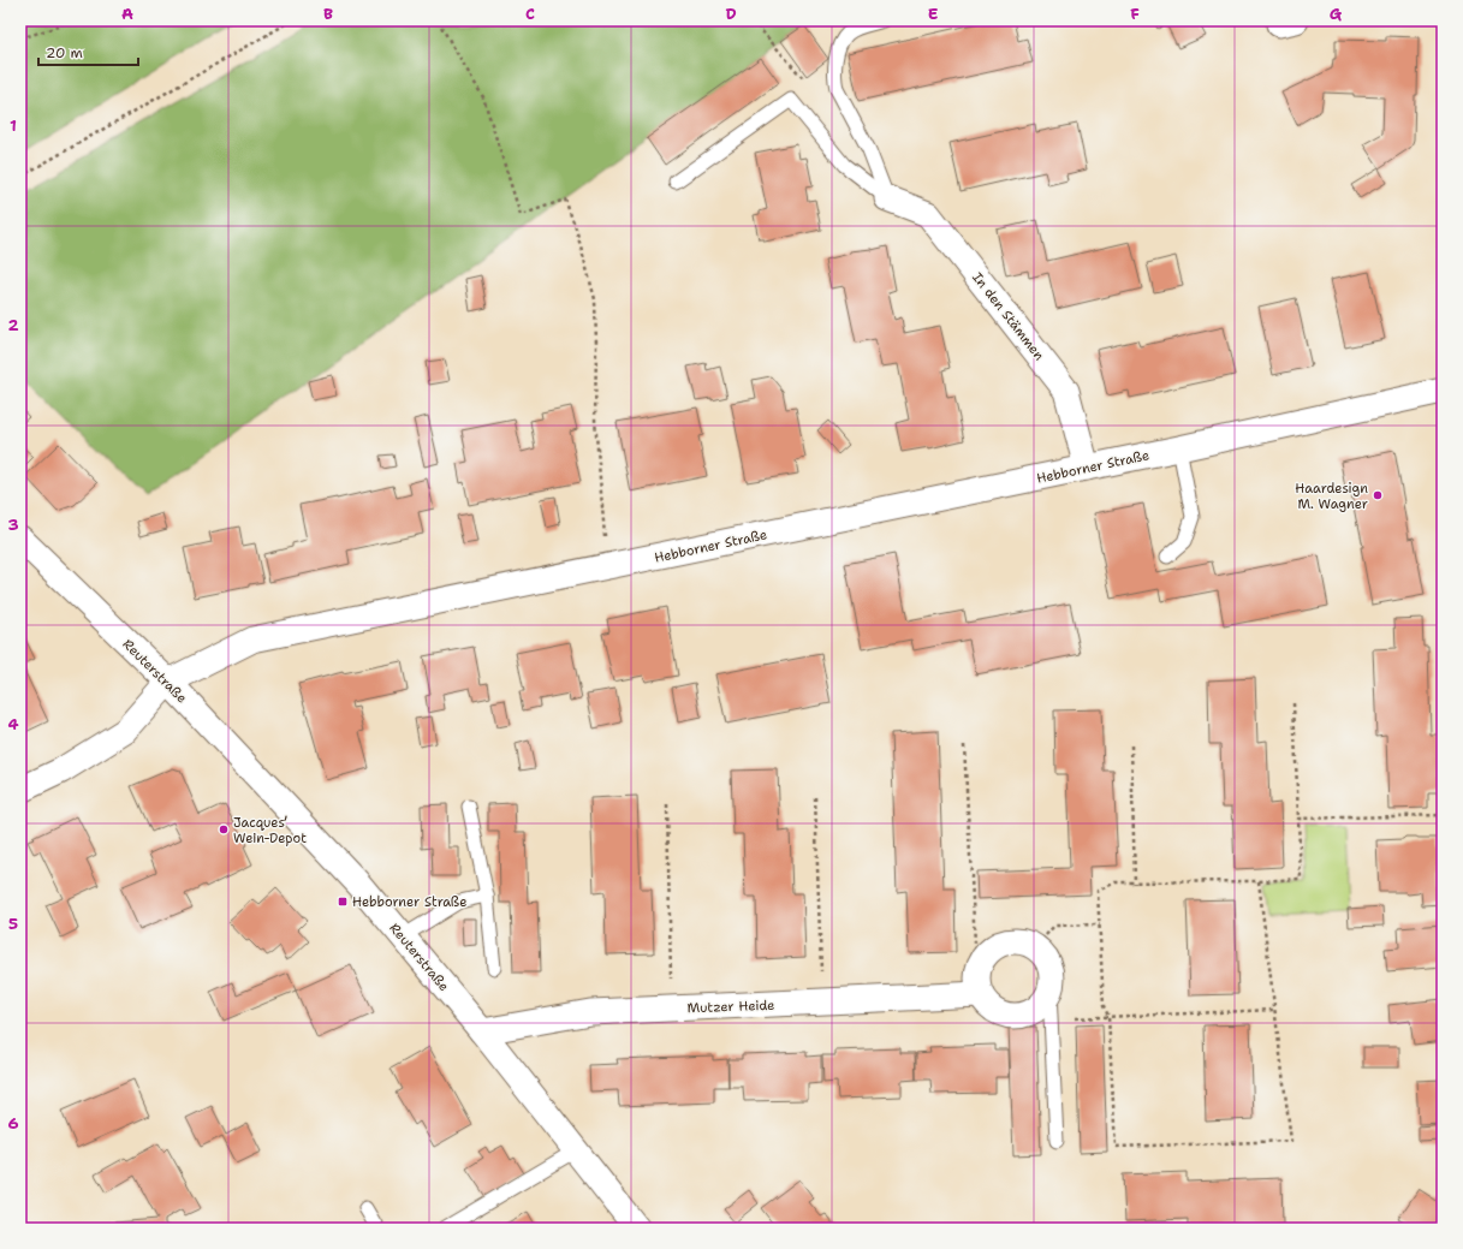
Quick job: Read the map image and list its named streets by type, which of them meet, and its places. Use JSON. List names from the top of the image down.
{
  "streets": {
    "street": [
      "In den Stämmen",
      "Hebborner Straße",
      "Reuterstraße",
      "Mutzer Heide"
    ]
  },
  "crossings": [
    ["In den Stämmen", "Hebborner Straße"],
    ["Hebborner Straße", "Reuterstraße"],
    ["Reuterstraße", "Mutzer Heide"]
  ],
  "places": {
    "other": ["Haardesign M. Wagner", "Jacques’ Wein-Depot"],
    "transit": ["Hebborner Straße"]
  },
  "scale_bar": "20 m",
  "grid": {
    "columns": [
      "A",
      "B",
      "C",
      "D",
      "E",
      "F",
      "G"
    ],
    "rows": [
      "1",
      "2",
      "3",
      "4",
      "5",
      "6"
    ]
  }
}
